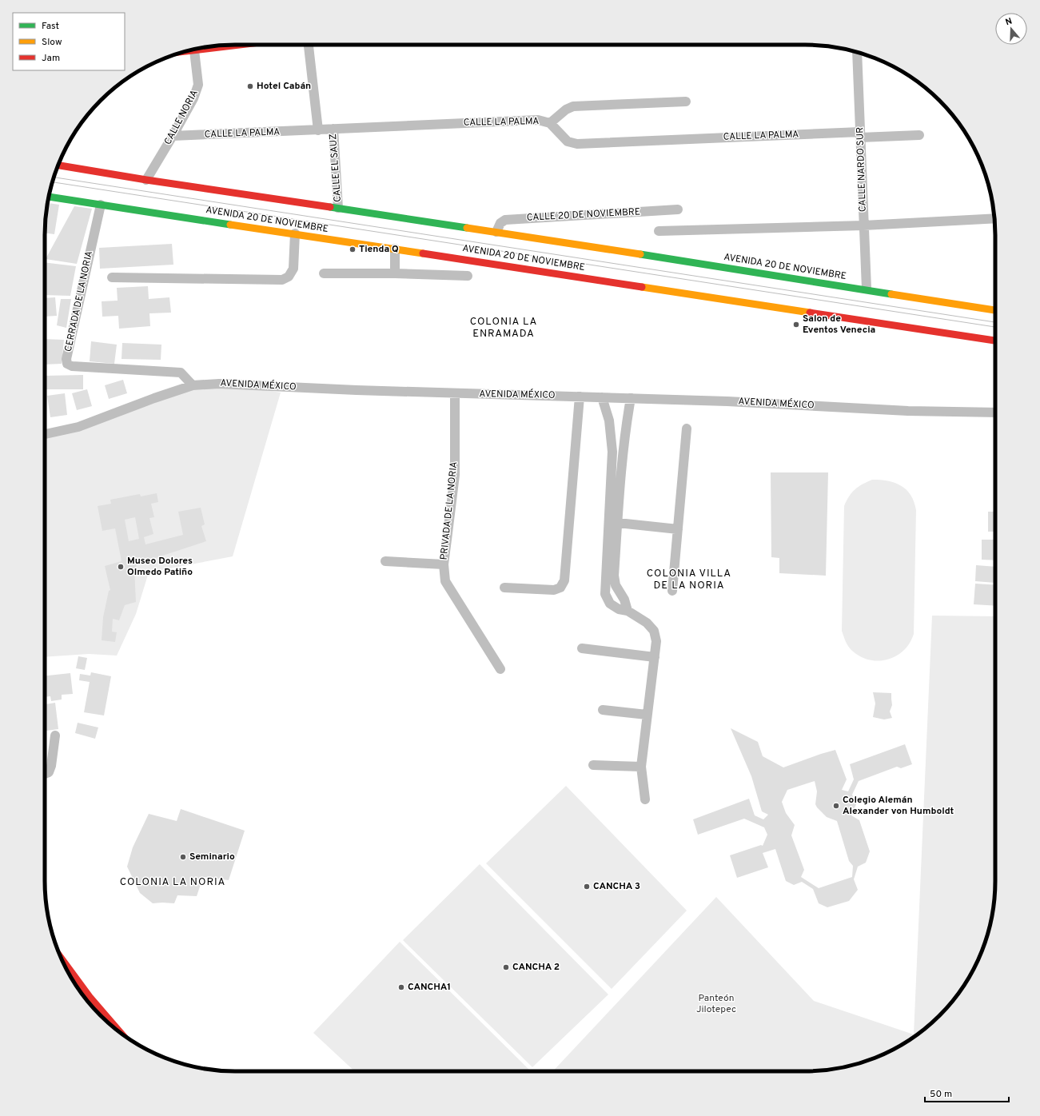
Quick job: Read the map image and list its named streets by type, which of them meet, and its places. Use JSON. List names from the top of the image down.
{
  "streets": {
    "main road": ["AVENIDA 20 DE NOVIEMBRE"],
    "street": [
      "CALLE NORIA",
      "CALLE LA PALMA",
      "CALLE EL SAUZ",
      "CALLE NARDO SUR",
      "CALLE 20 DE NOVIEMBRE",
      "CERRADA DE LA NORIA",
      "AVENIDA MÉXICO",
      "PRIVADA DE LA NORIA"
    ]
  },
  "crossings": [
    ["CALLE NORIA", "CALLE LA PALMA"],
    ["CALLE NORIA", "AVENIDA 20 DE NOVIEMBRE"],
    ["CALLE LA PALMA", "CALLE EL SAUZ"],
    ["CALLE LA PALMA", "CALLE NARDO SUR"],
    ["CALLE EL SAUZ", "AVENIDA 20 DE NOVIEMBRE"],
    ["CALLE NARDO SUR", "AVENIDA 20 DE NOVIEMBRE"],
    ["CALLE 20 DE NOVIEMBRE", "AVENIDA 20 DE NOVIEMBRE"],
    ["AVENIDA 20 DE NOVIEMBRE", "CERRADA DE LA NORIA"],
    ["CERRADA DE LA NORIA", "AVENIDA MÉXICO"],
    ["AVENIDA MÉXICO", "PRIVADA DE LA NORIA"]
  ],
  "districts": ["COLONIA LA ENRAMADA", "COLONIA VILLA DE LA NORIA", "COLONIA LA NORIA"],
  "parks": ["Panteón Jilotepec"],
  "places": [
    "Hotel Cabán",
    "Tienda Q",
    "Salon de Eventos Venecia",
    "Museo Dolores Olmedo Patiño",
    "Colegio Alemán Alexander von Humboldt",
    "Seminario",
    "CANCHA 3",
    "CANCHA 2",
    "CANCHA1"
  ],
  "legend": ["Fast", "Slow", "Jam"],
  "scale_bar": "50 m",
  "north": "top"
}
